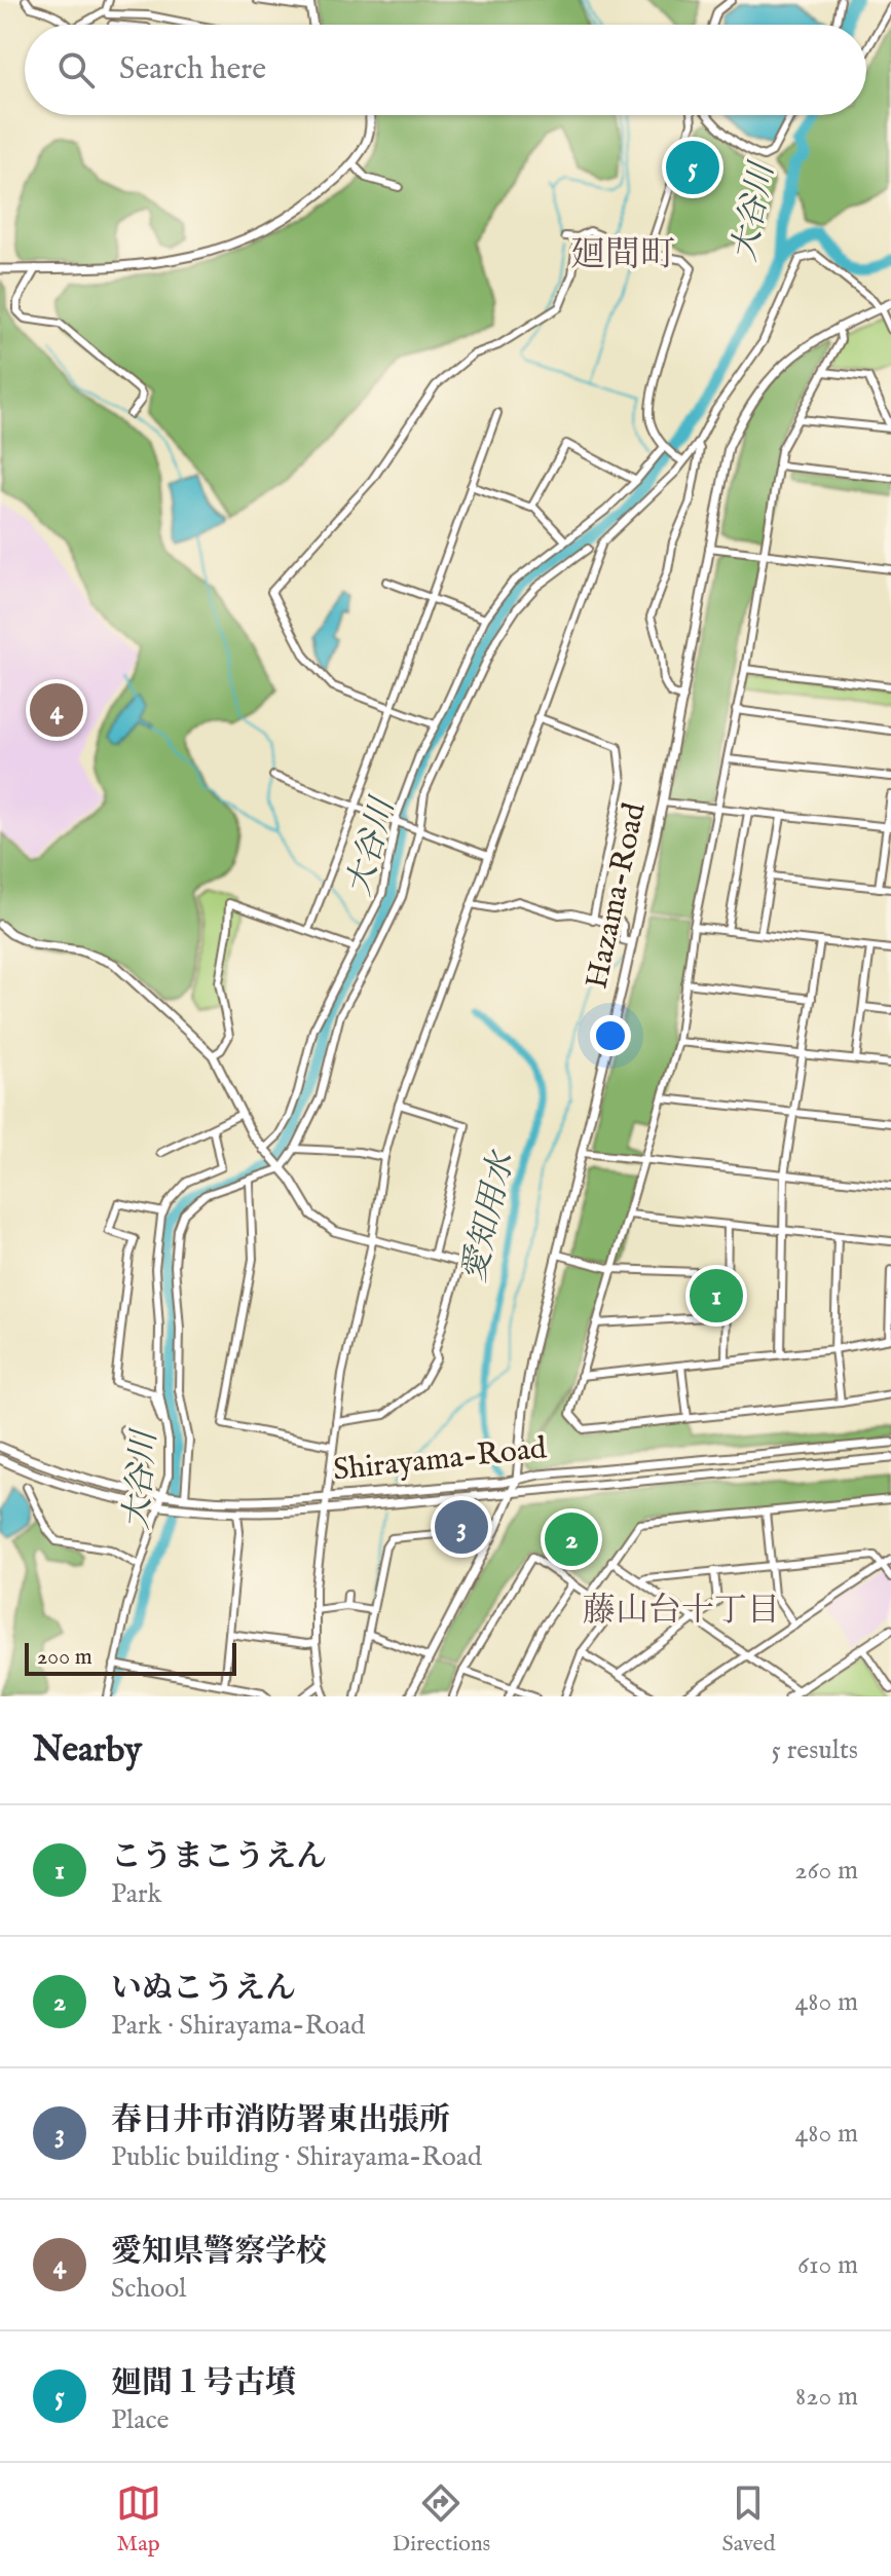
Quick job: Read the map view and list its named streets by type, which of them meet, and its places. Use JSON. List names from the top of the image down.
{
  "streets": {
    "street": ["Hazama-Road", "Shirayama-Road"]
  },
  "crossings": [
    ["Hazama-Road", "Shirayama-Road"]
  ],
  "districts": ["廻間町", "藤山台十丁目"],
  "water": ["大谷川", "愛知用水"],
  "scale_bar": "200 m",
  "page": {
    "search": "Search here",
    "pins": [
      "5",
      "4",
      "1",
      "3",
      "2"
    ],
    "scale": "200 m",
    "heading": ["Nearby", "5 results"],
    "list": [
      {
        "mark": "1",
        "name": "こうまこうえん",
        "note": "Park",
        "value": "260 m"
      },
      {
        "mark": "2",
        "name": "いぬこうえん",
        "note": "Park · Shirayama-Road",
        "value": "480 m"
      },
      {
        "mark": "3",
        "name": "春日井市消防署東出張所",
        "note": "Public building · Shirayama-Road",
        "value": "480 m"
      },
      {
        "mark": "4",
        "name": "愛知県警察学校",
        "note": "School",
        "value": "610 m"
      },
      {
        "mark": "5",
        "name": "廻間１号古墳",
        "note": "Place",
        "value": "820 m"
      }
    ],
    "nav": ["Map", "Directions", "Saved"]
  }
}
